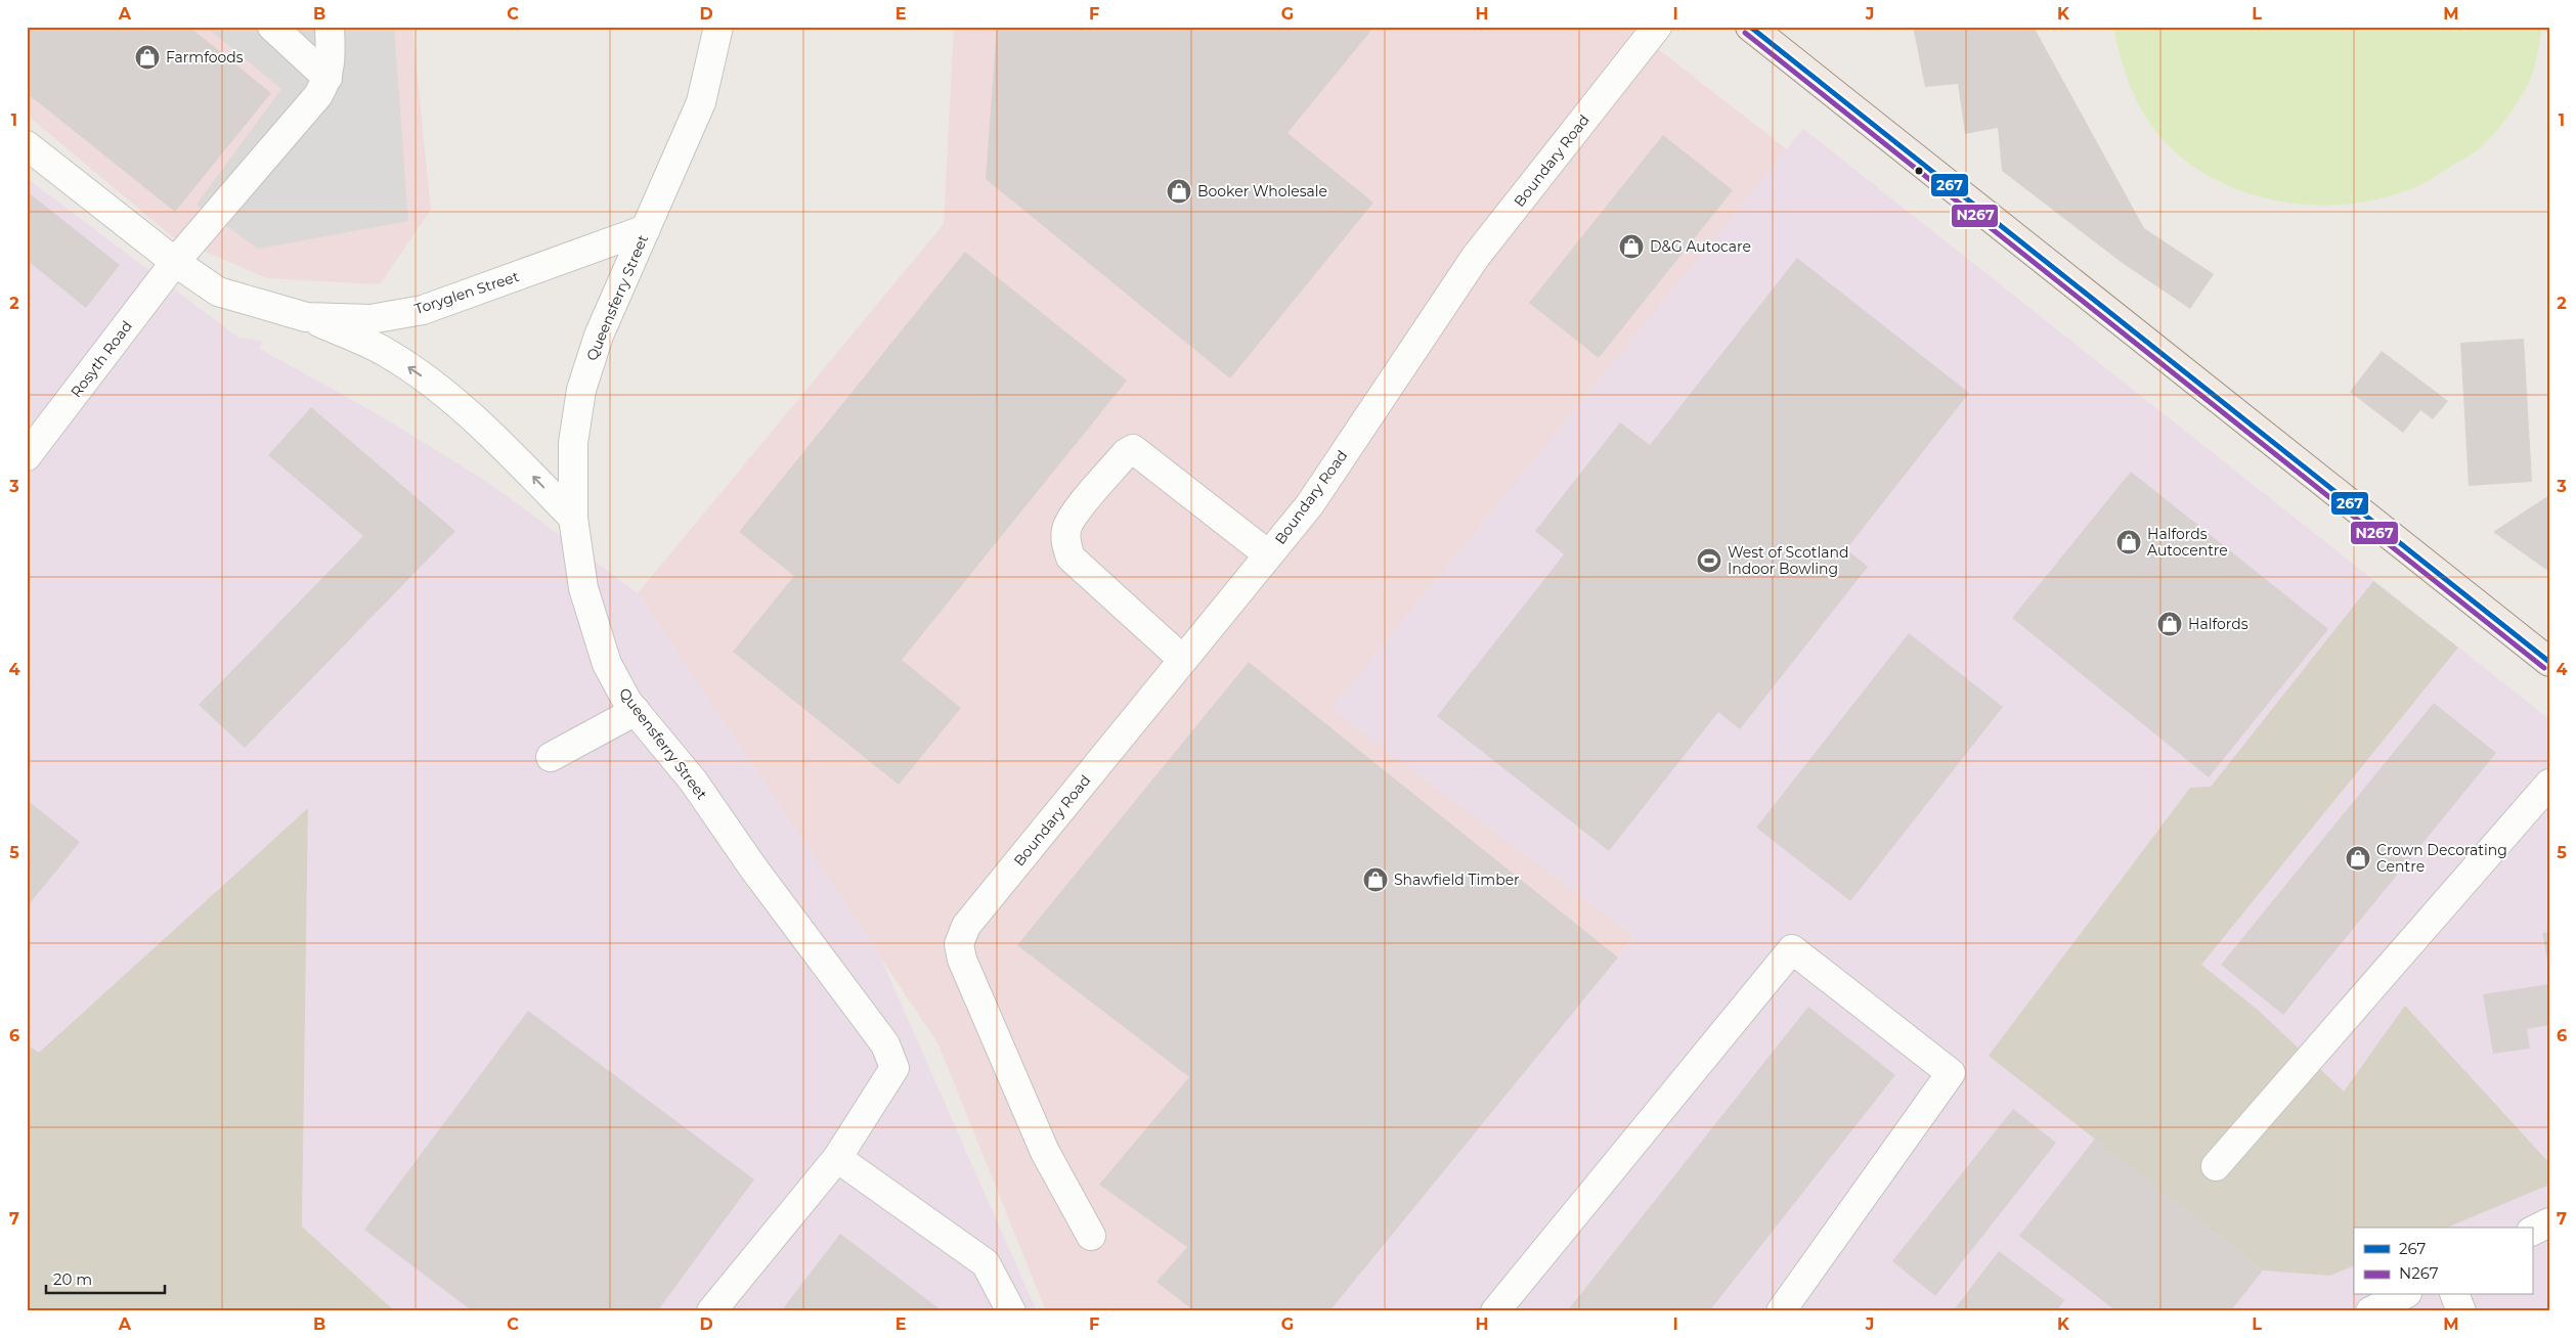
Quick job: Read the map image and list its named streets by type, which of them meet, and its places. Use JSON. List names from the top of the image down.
{
  "streets": {
    "street": [
      "Boundary Road",
      "Toryglen Street",
      "Queensferry Street",
      "Rosyth Road"
    ]
  },
  "crossings": [
    ["Toryglen Street", "Queensferry Street"],
    ["Toryglen Street", "Rosyth Road"]
  ],
  "places": {
    "shop": [
      "Farmfoods",
      "Booker Wholesale",
      "D&G Autocare",
      "Halfords Autocentre",
      "Halfords",
      "Crown Decorating Centre",
      "Shawfield Timber"
    ],
    "sports": ["West of Scotland Indoor Bowling"]
  },
  "lines": ["transit line 267", "transit line N267"],
  "legend": ["267", "N267"],
  "scale_bar": "20 m",
  "grid": {
    "columns": [
      "A",
      "B",
      "C",
      "D",
      "E",
      "F",
      "G",
      "H",
      "I",
      "J",
      "K",
      "L",
      "M"
    ],
    "rows": [
      "1",
      "2",
      "3",
      "4",
      "5",
      "6",
      "7"
    ]
  }
}
